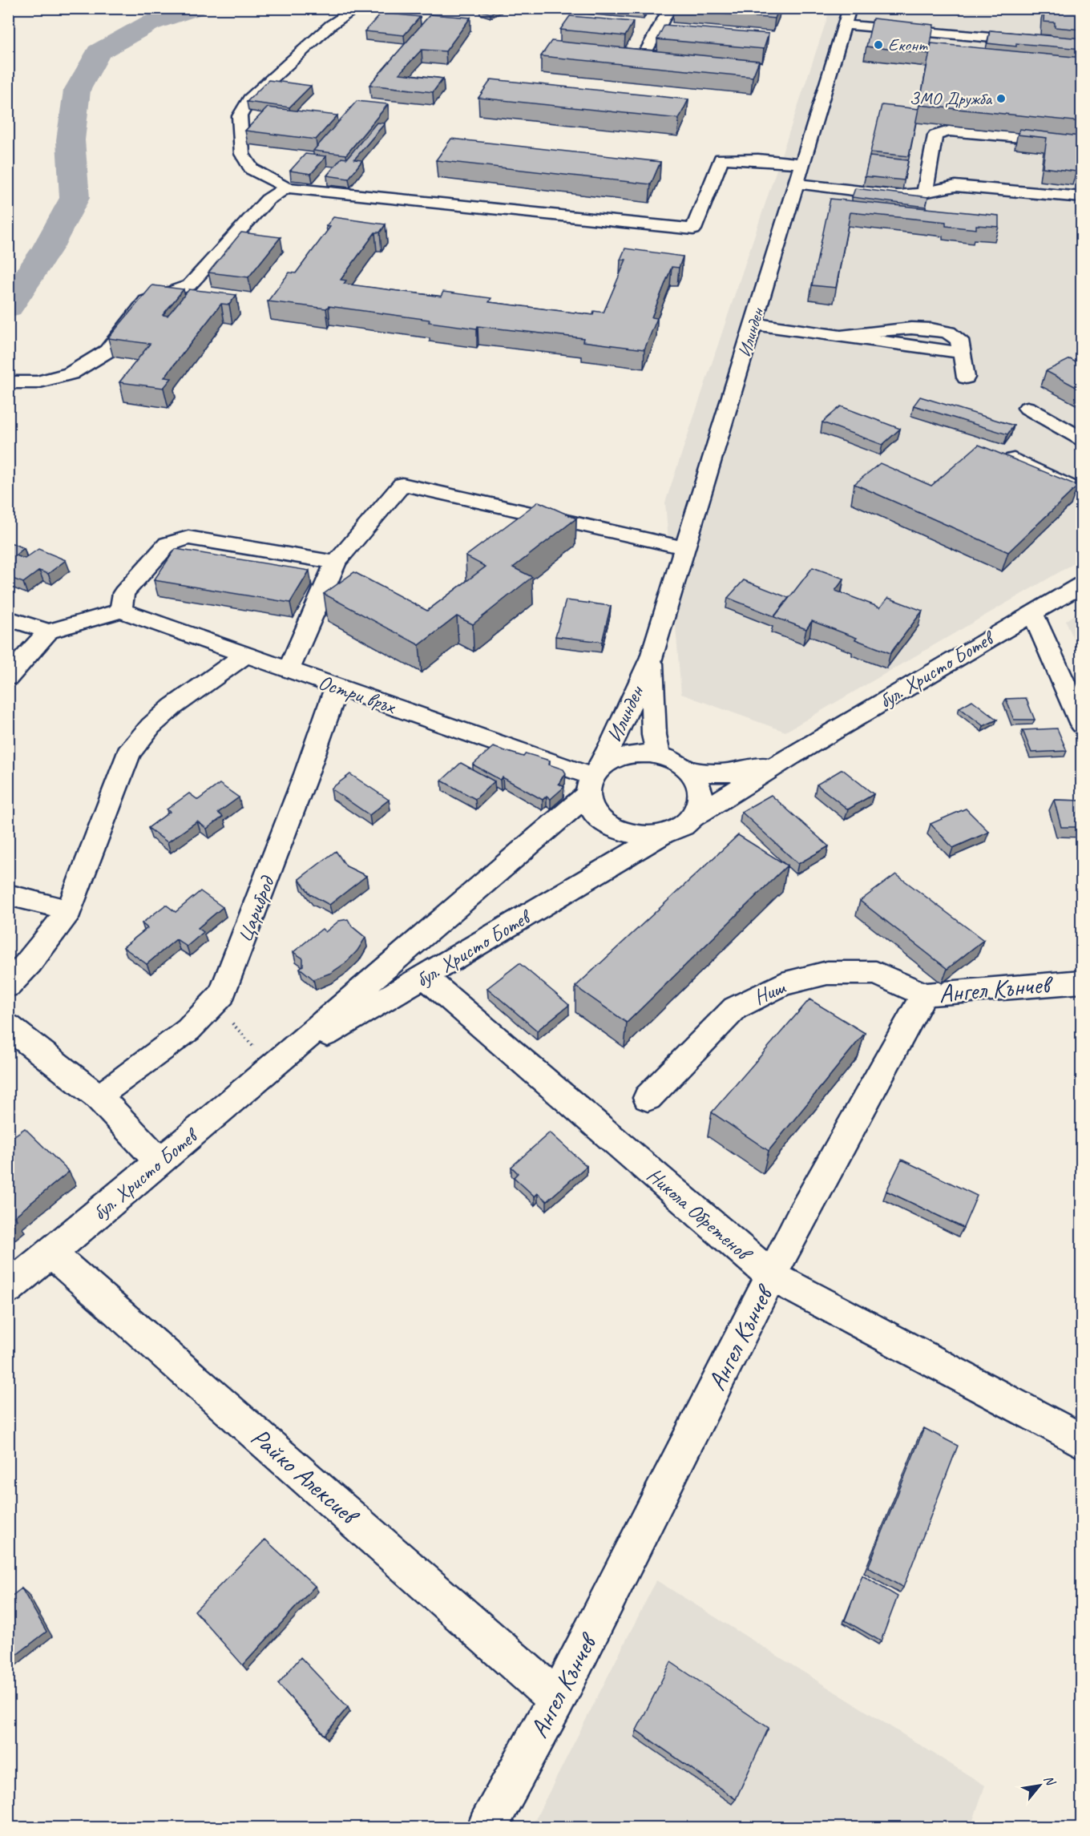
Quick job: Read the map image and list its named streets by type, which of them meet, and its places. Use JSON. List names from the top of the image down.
{
  "streets": {
    "street": [
      "Илинден",
      "бул. Христо Ботев",
      "Остри връх",
      "Цариброд",
      "Ангел Кънчев",
      "Ниш",
      "Никола Обретенов",
      "Райко Алексиев"
    ]
  },
  "crossings": [
    ["Илинден", "бул. Христо Ботев"],
    ["Илинден", "Остри връх"],
    ["бул. Христо Ботев", "Остри връх"],
    ["бул. Христо Ботев", "Никола Обретенов"],
    ["бул. Христо Ботев", "Райко Алексиев"],
    ["Остри връх", "Цариброд"],
    ["Ангел Кънчев", "Ниш"],
    ["Ангел Кънчев", "Никола Обретенов"],
    ["Ангел Кънчев", "Райко Алексиев"]
  ],
  "places": ["Еконт", "ЗМО Дружба"],
  "north": "top right"
}
